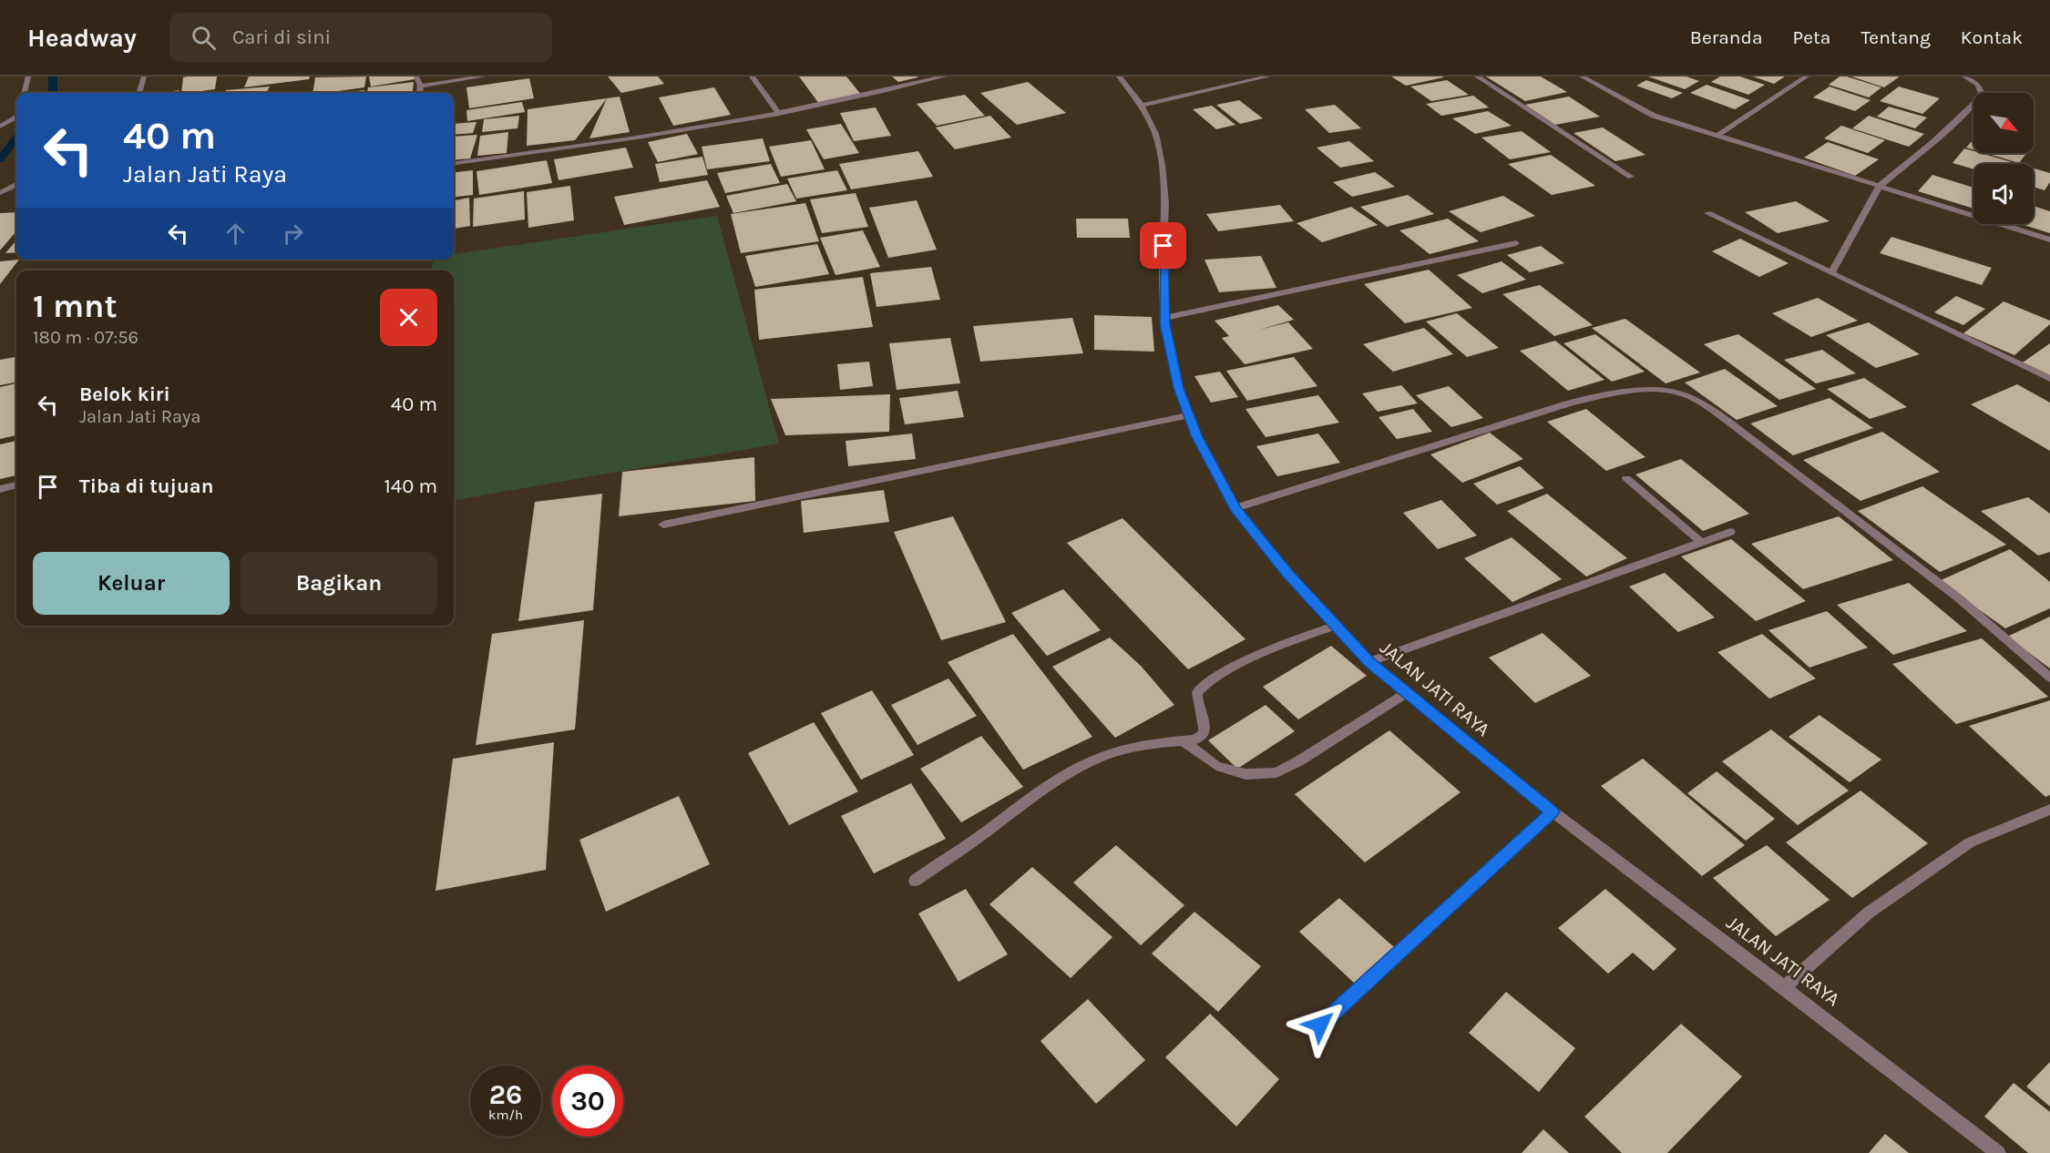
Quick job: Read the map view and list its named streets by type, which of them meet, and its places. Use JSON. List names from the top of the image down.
{
  "streets": {
    "street": ["JALAN JATI RAYA"]
  },
  "north": "bottom right",
  "page": {
    "header": "Headway",
    "search": "Cari di sini",
    "nav": [
      "Beranda",
      "Peta",
      "Tentang",
      "Kontak"
    ],
    "turn": ["40 m", "Jalan Jati Raya"],
    "heading": ["1 mnt", "180 m · 07:56"],
    "list": [
      {
        "name": "Belok kiri",
        "note": "Jalan Jati Raya",
        "value": "40 m"
      },
      {
        "name": "Tiba di tujuan",
        "value": "140 m"
      }
    ],
    "buttons": ["Keluar", "Bagikan"],
    "speed": "26 km/h",
    "limit": "30"
  }
}
